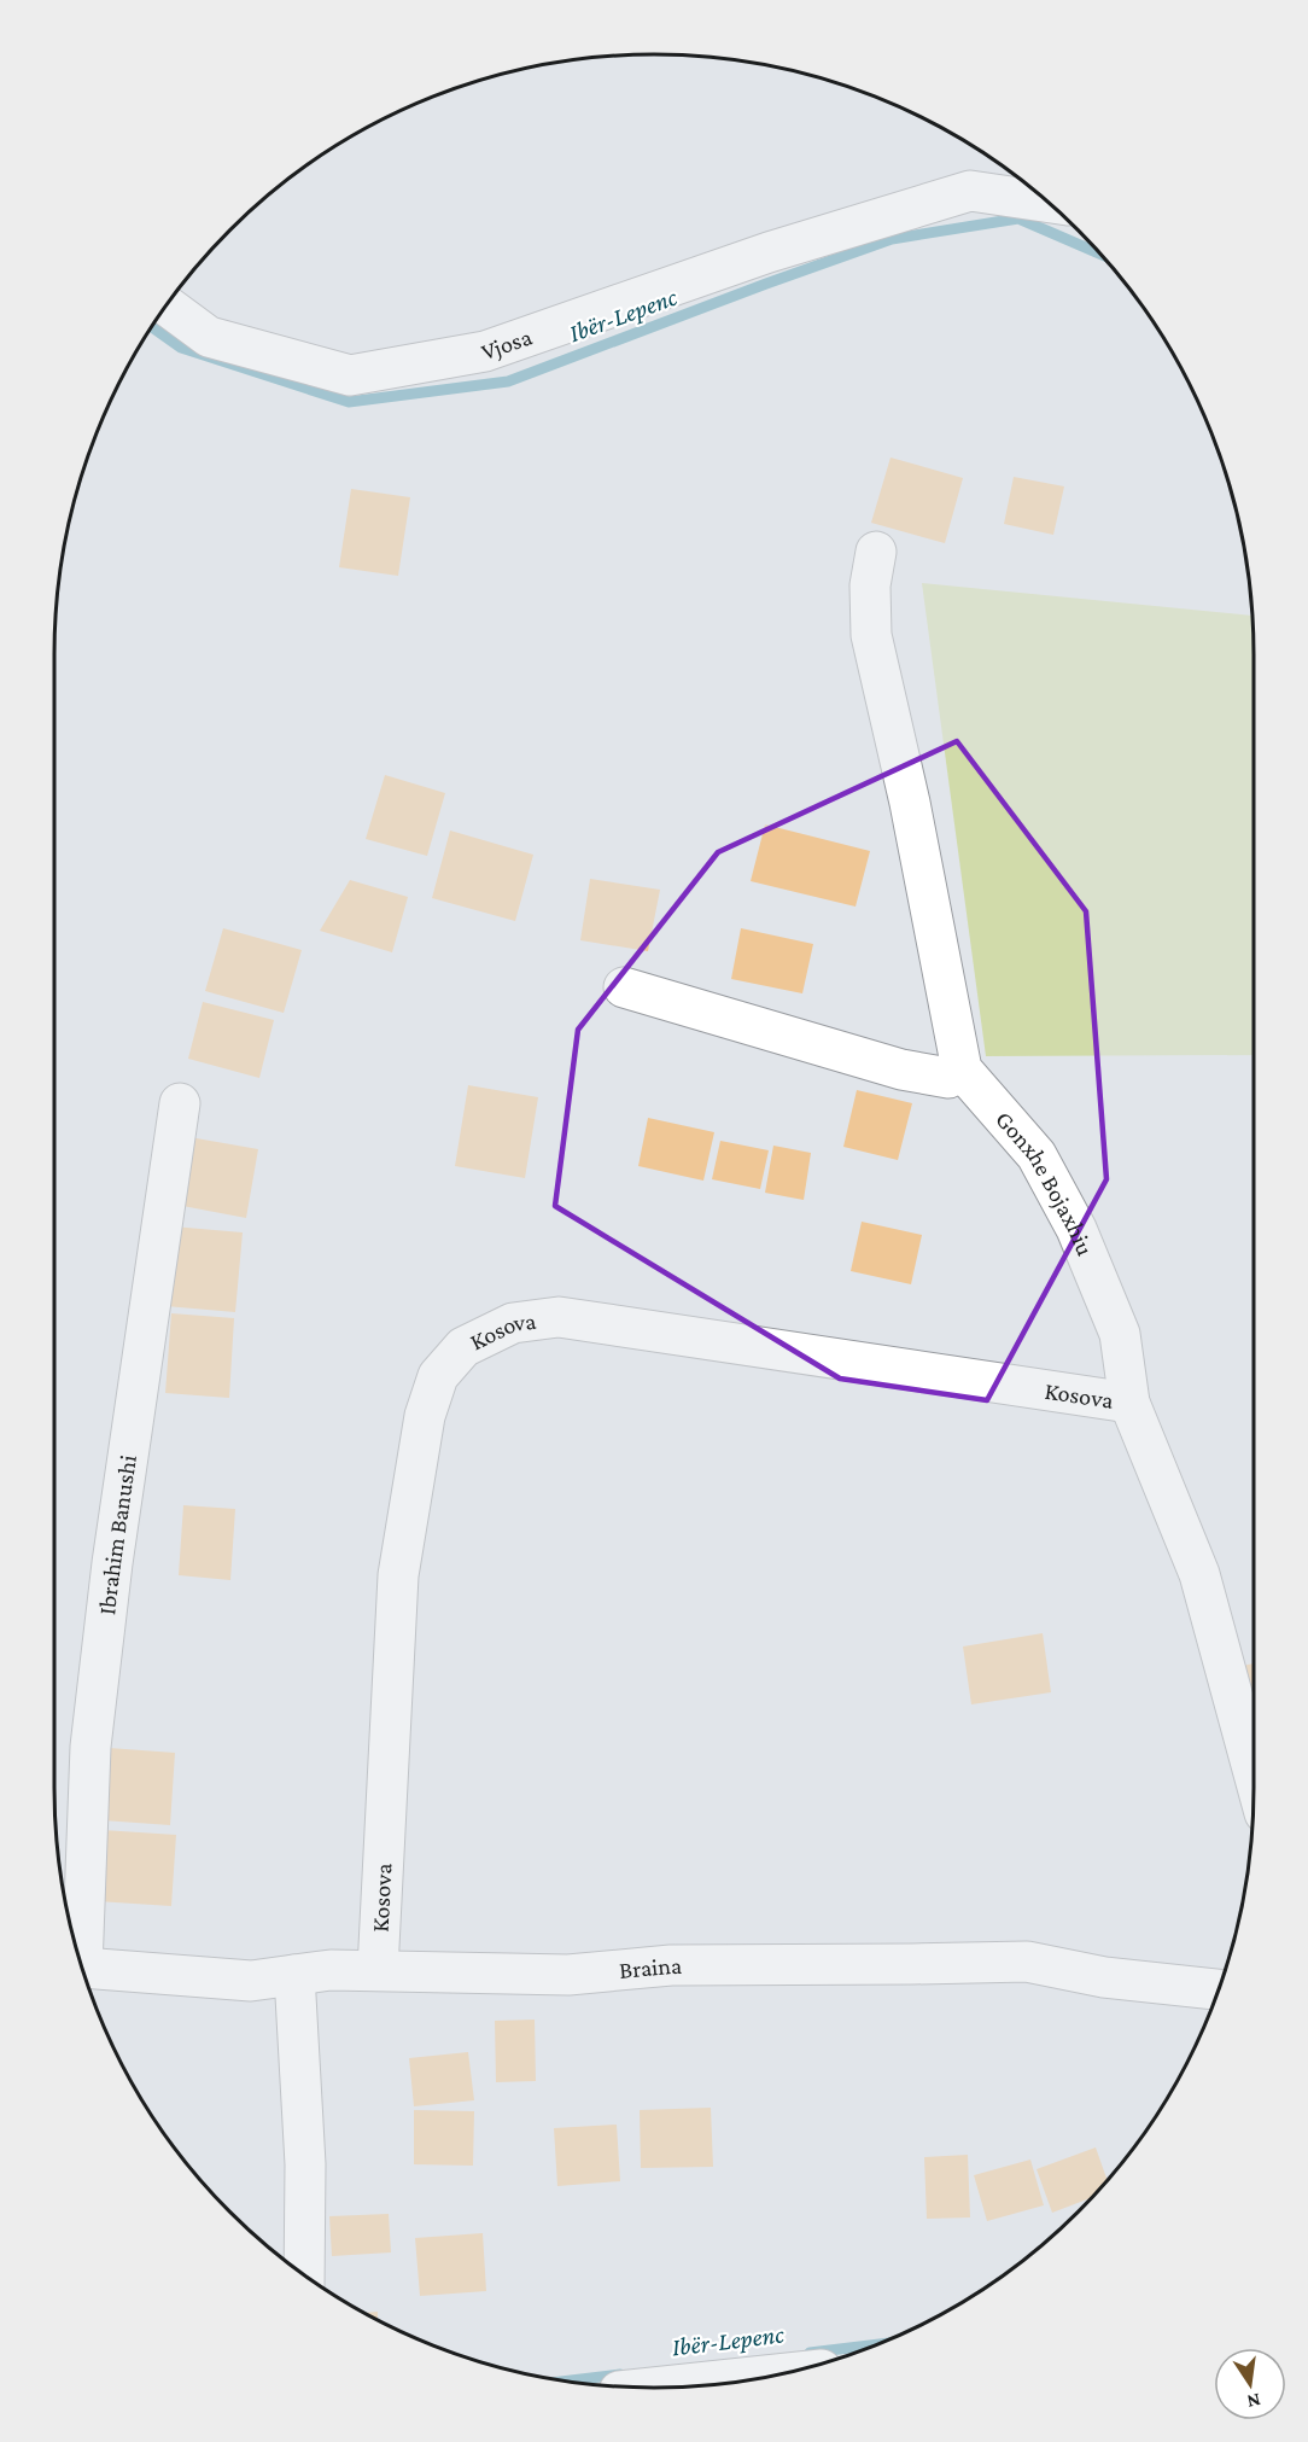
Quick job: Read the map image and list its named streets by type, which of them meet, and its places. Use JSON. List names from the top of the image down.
{
  "streets": {
    "street": [
      "Vjosa",
      "Gonxhe Bojaxhiu",
      "Kosova",
      "Ibrahim Banushi",
      "Braina"
    ]
  },
  "crossings": [
    ["Gonxhe Bojaxhiu", "Kosova"],
    ["Kosova", "Braina"]
  ],
  "water": ["Ibër-Lepenc"],
  "north": "bottom"
}
